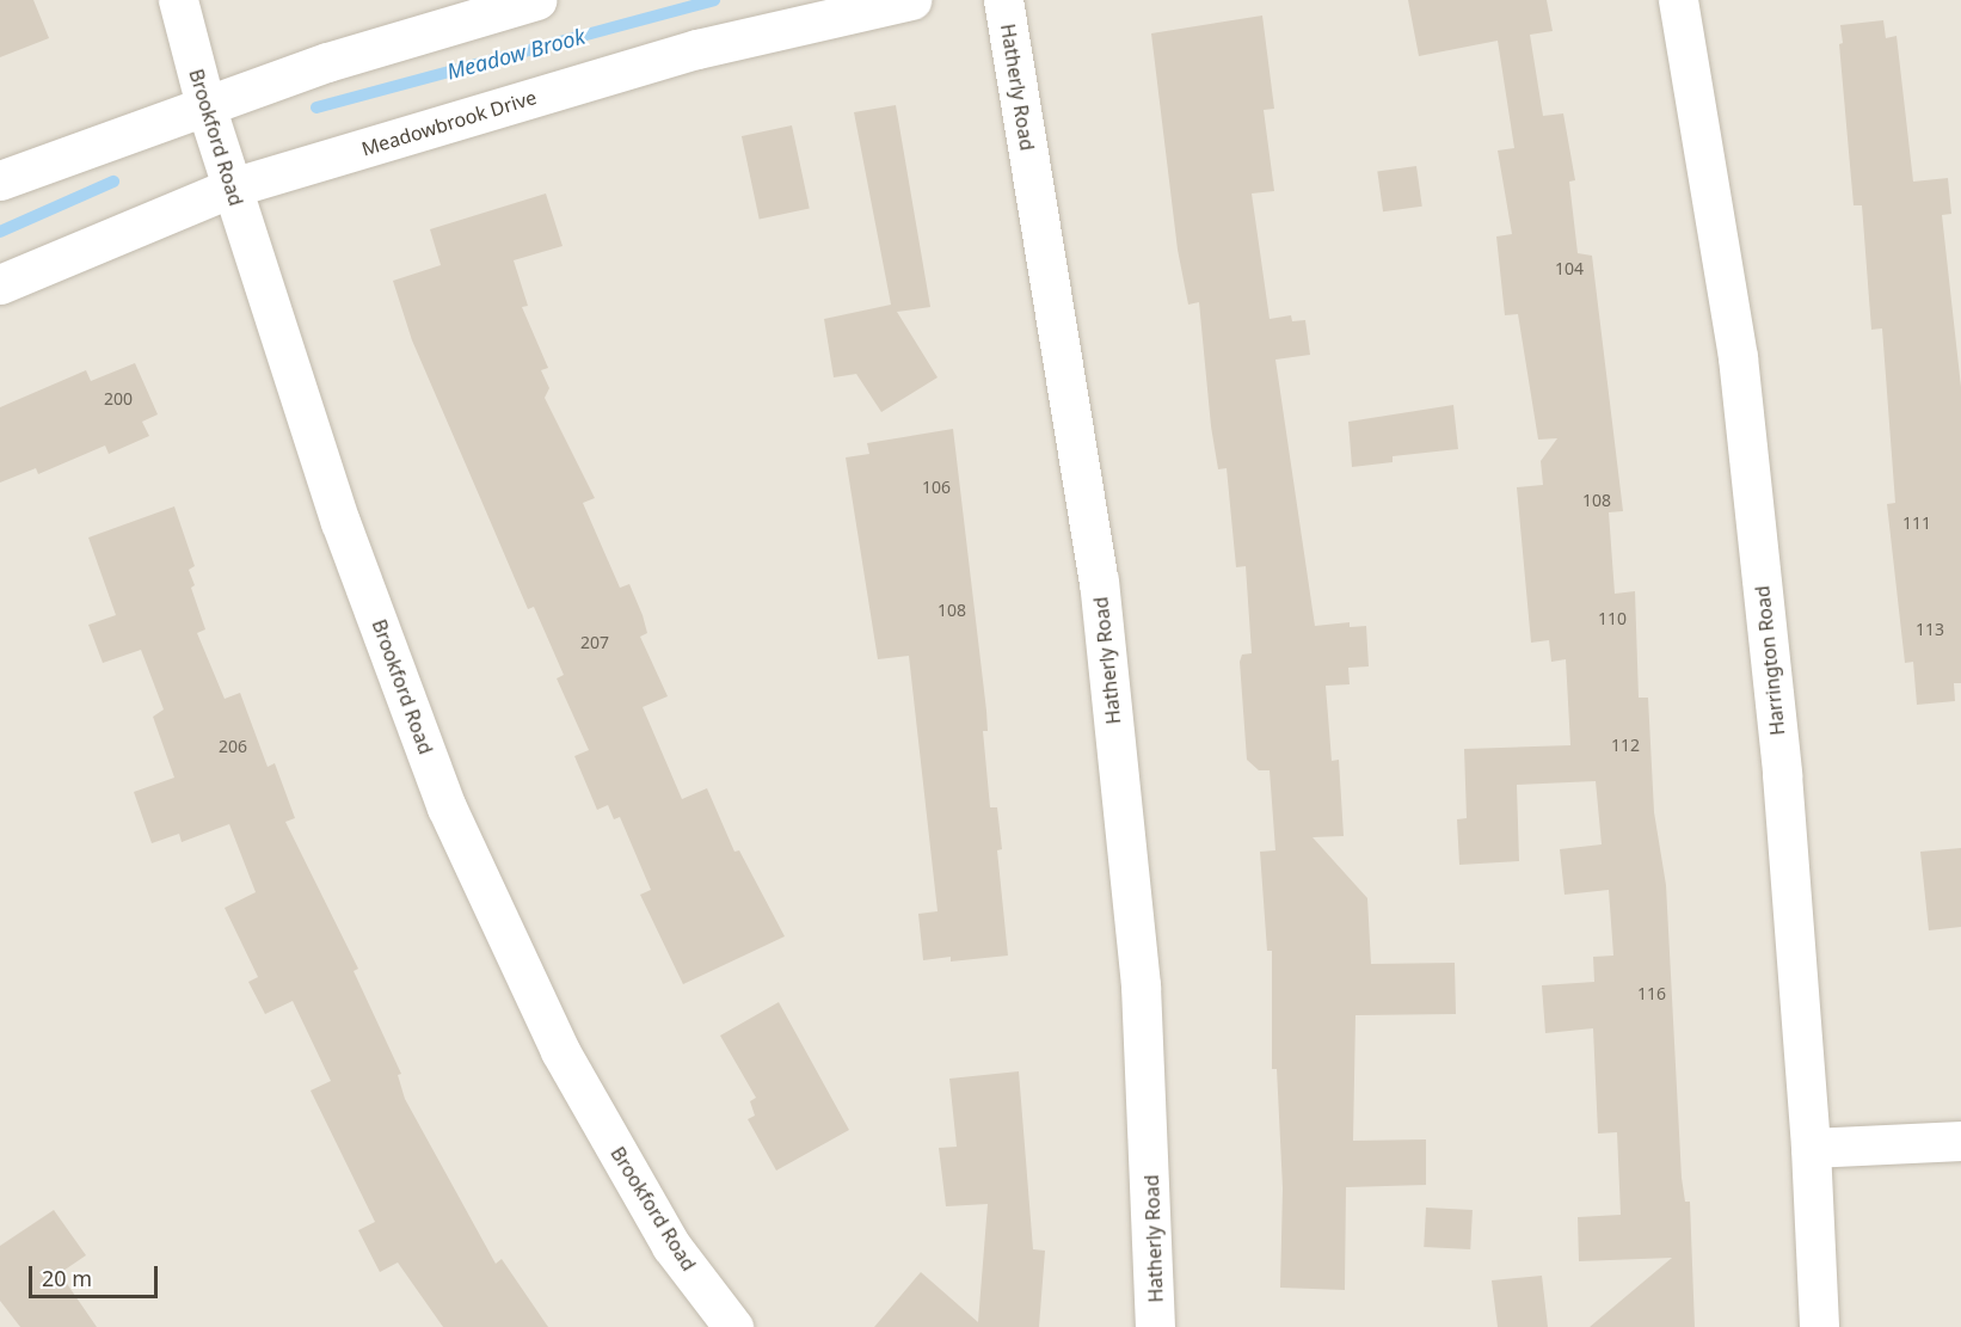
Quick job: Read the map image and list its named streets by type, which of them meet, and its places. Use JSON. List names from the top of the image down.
{
  "streets": {
    "street": [
      "Hatherly Road",
      "Meadowbrook Drive",
      "Brookford Road",
      "Harrington Road"
    ]
  },
  "crossings": [
    ["Meadowbrook Drive", "Brookford Road"]
  ],
  "water": ["Meadow Brook"],
  "house_numbers": [
    "104",
    "200",
    "106",
    "108",
    "111",
    "108",
    "110",
    "113",
    "207",
    "112",
    "206",
    "116"
  ],
  "scale_bar": "20 m"
}
